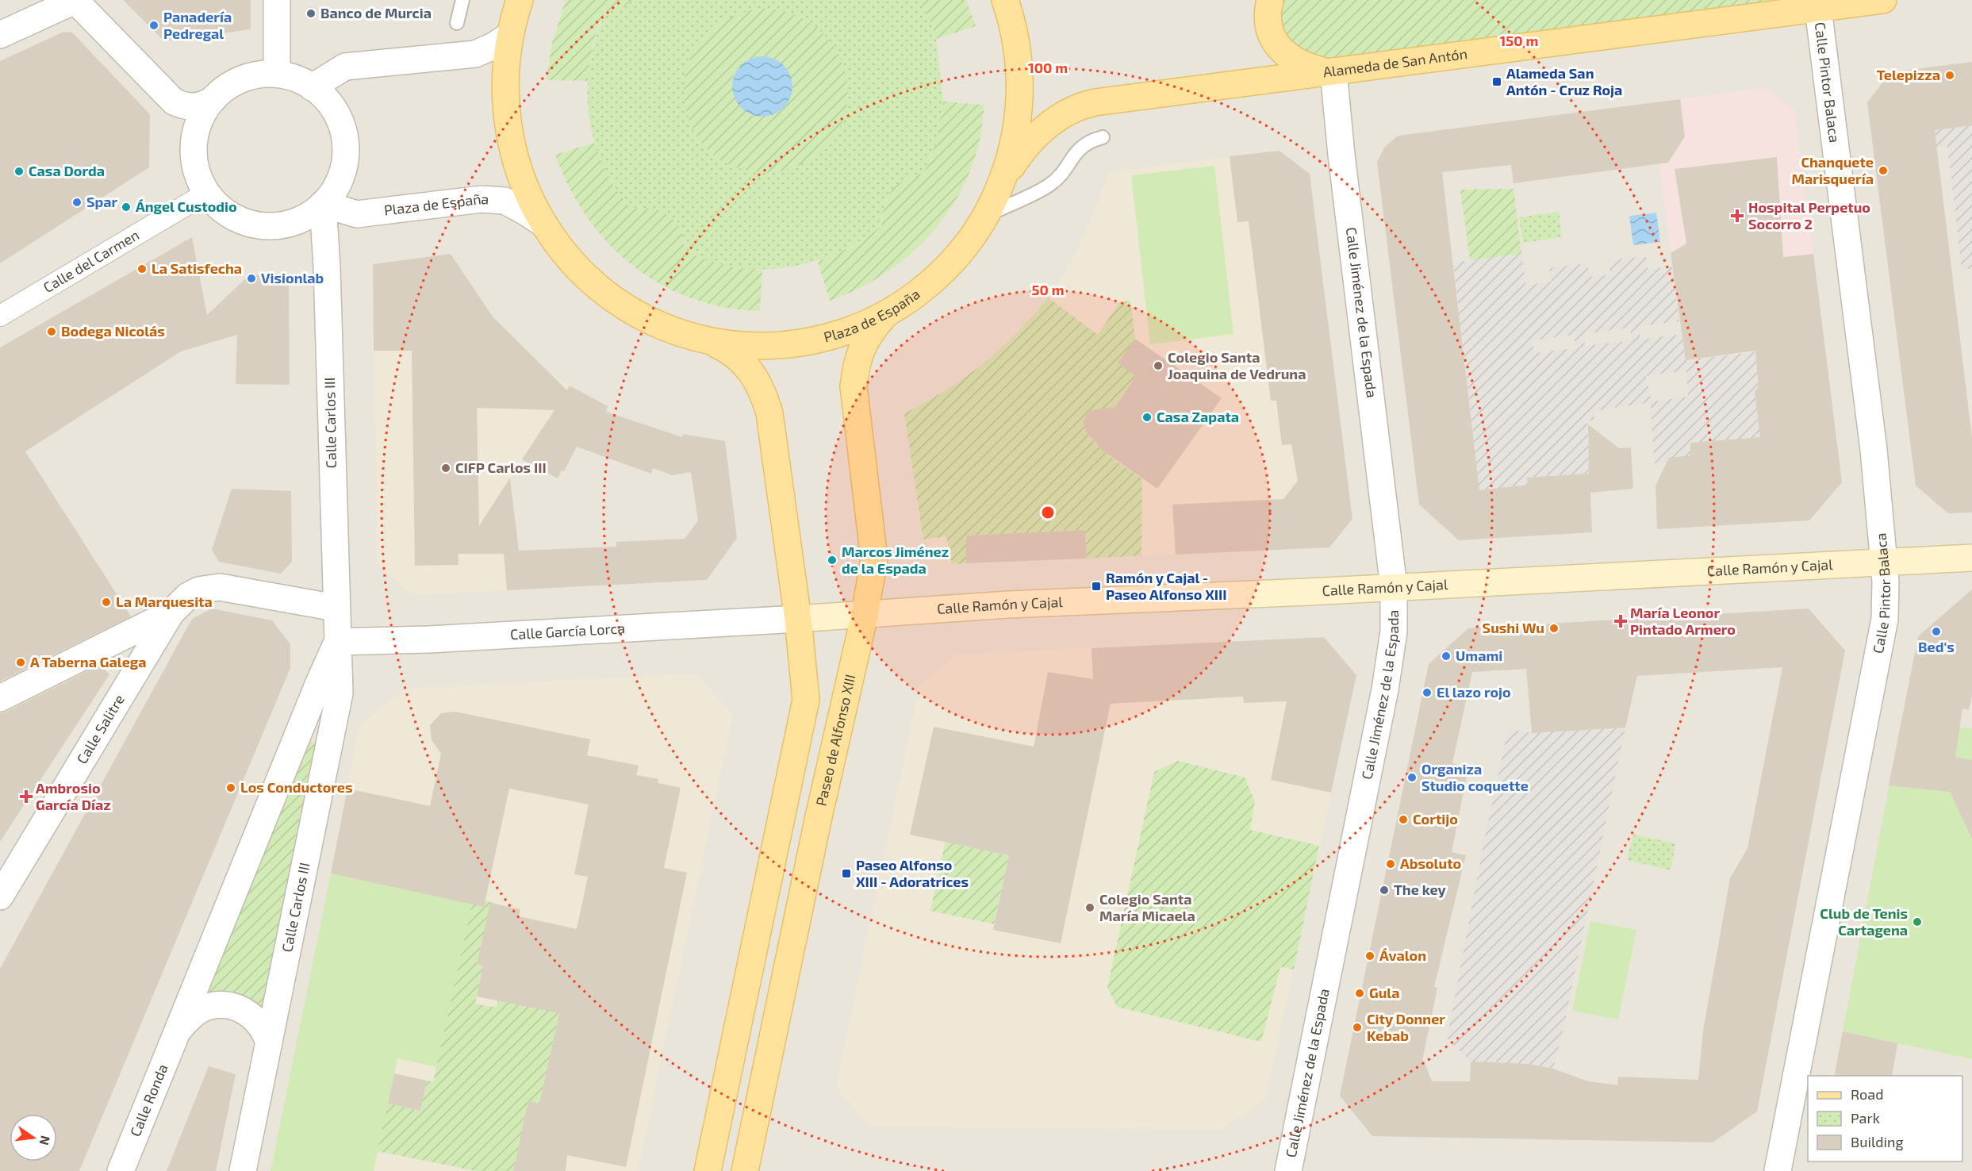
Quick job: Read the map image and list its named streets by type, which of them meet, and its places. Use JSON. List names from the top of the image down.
{
  "streets": {
    "main road": [
      "Alameda de San Antón",
      "Plaza de España",
      "Calle Ramón y Cajal",
      "Paseo de Alfonso XIII"
    ],
    "street": [
      "Calle Pintor Balaca",
      "Calle del Carmen",
      "Calle Jiménez de la Espada",
      "Calle Carlos III",
      "Calle García Lorca",
      "Calle Salitre",
      "Calle Ronda"
    ]
  },
  "crossings": [
    ["Alameda de San Antón", "Calle Pintor Balaca"],
    ["Alameda de San Antón", "Plaza de España"],
    ["Alameda de San Antón", "Calle Jiménez de la Espada"],
    ["Calle Pintor Balaca", "Calle Ramón y Cajal"],
    ["Plaza de España", "Calle del Carmen"],
    ["Plaza de España", "Calle Carlos III"],
    ["Plaza de España", "Paseo de Alfonso XIII"],
    ["Calle del Carmen", "Calle Carlos III"],
    ["Calle Jiménez de la Espada", "Calle Ramón y Cajal"],
    ["Calle Carlos III", "Calle García Lorca"],
    ["Calle Carlos III", "Calle Ronda"],
    ["Calle Ramón y Cajal", "Calle García Lorca"],
    ["Calle Ramón y Cajal", "Paseo de Alfonso XIII"]
  ],
  "places": {
    "other": [
      "Banco de Murcia",
      "Panadería Pedregal",
      "Telepizza",
      "Chanquete Marisquería",
      "Casa Dorda",
      "Spar",
      "Ángel Custodio",
      "La Satisfecha",
      "Visionlab",
      "Bodega Nicolás",
      "Colegio Santa Joaquina de Vedruna",
      "Casa Zapata",
      "CIFP Carlos III",
      "Marcos Jiménez de la Espada",
      "La Marquesita",
      "Sushi Wu",
      "Bed's",
      "Umami",
      "A Taberna Galega",
      "El lazo rojo",
      "Organiza Studio coquette",
      "Los Conductores",
      "Cortijo",
      "Absoluto",
      "The key",
      "Colegio Santa María Micaela",
      "Club de Tenis Cartagena",
      "Ávalon",
      "Gula",
      "City Donner Kebab"
    ],
    "transit": ["Alameda San Antón - Cruz Roja", "Ramón y Cajal - Paseo Alfonso XIII", "Paseo Alfonso XIII - Adoratrices"],
    "health": ["Hospital Perpetuo Socorro 2", "María Leonor Pintado Armero", "Ambrosio García Díaz"]
  },
  "legend": ["Road", "Park", "Building"],
  "north": "right",
  "rings": ["150 m", "100 m", "50 m"]
}
